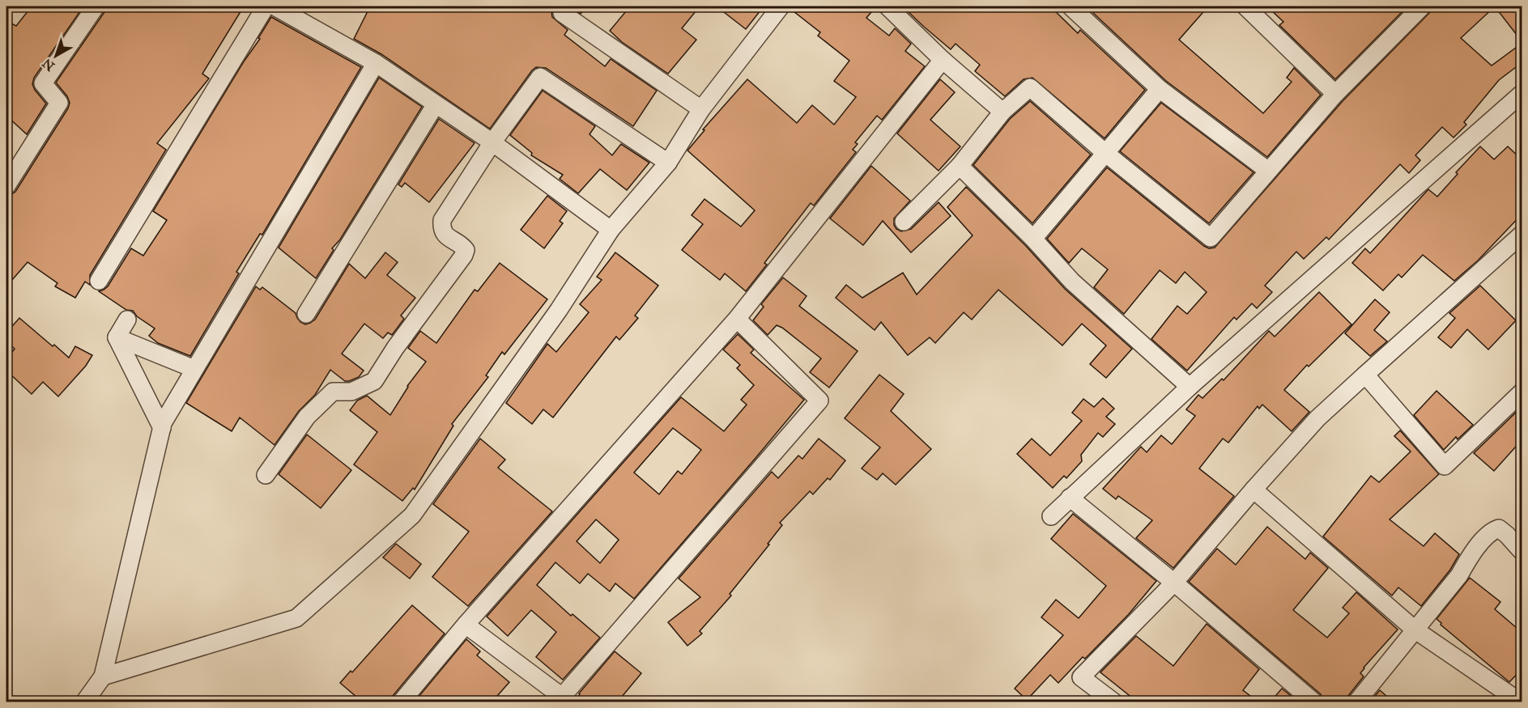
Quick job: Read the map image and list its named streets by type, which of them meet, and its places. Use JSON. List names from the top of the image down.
{
  "north": "bottom left"
}
